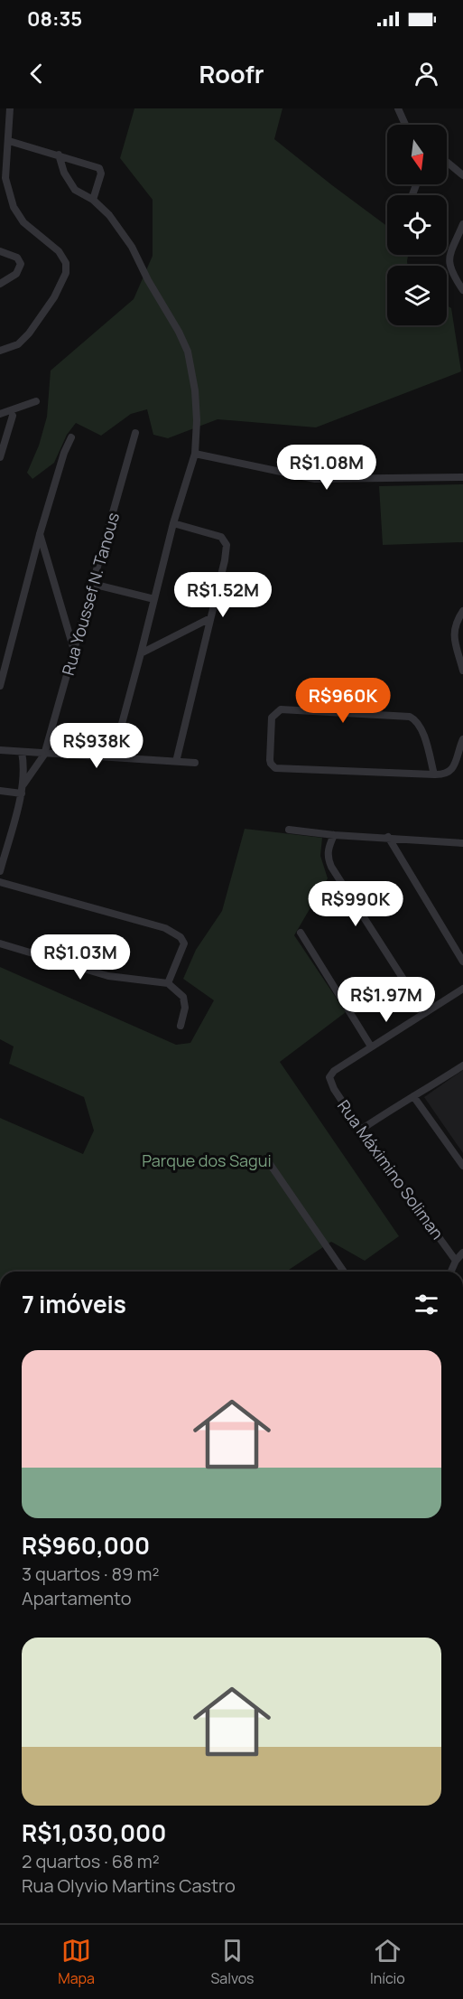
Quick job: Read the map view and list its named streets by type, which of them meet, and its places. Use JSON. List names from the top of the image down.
{
  "streets": {
    "street": ["Rua Youssef N. Tanous", "Rua Máximino Soliman"]
  },
  "parks": ["Parque dos Sagui"],
  "north": "bottom",
  "page": {
    "status": "08:35",
    "header": "Roofr",
    "price": [
      "R$1.08M",
      "R$1.52M",
      "R$960K",
      "R$938K",
      "R$990K",
      "R$1.03M",
      "R$1.97M"
    ],
    "heading": "7 imóveis",
    "list": [
      {
        "name": "R$960,000",
        "note": "3 quartos · 89 m² · Apartamento"
      },
      {
        "name": "R$1,030,000",
        "note": "2 quartos · 68 m² · Rua Olyvio Martins Castro"
      }
    ],
    "tabs": ["Mapa", "Salvos", "Início"]
  }
}
